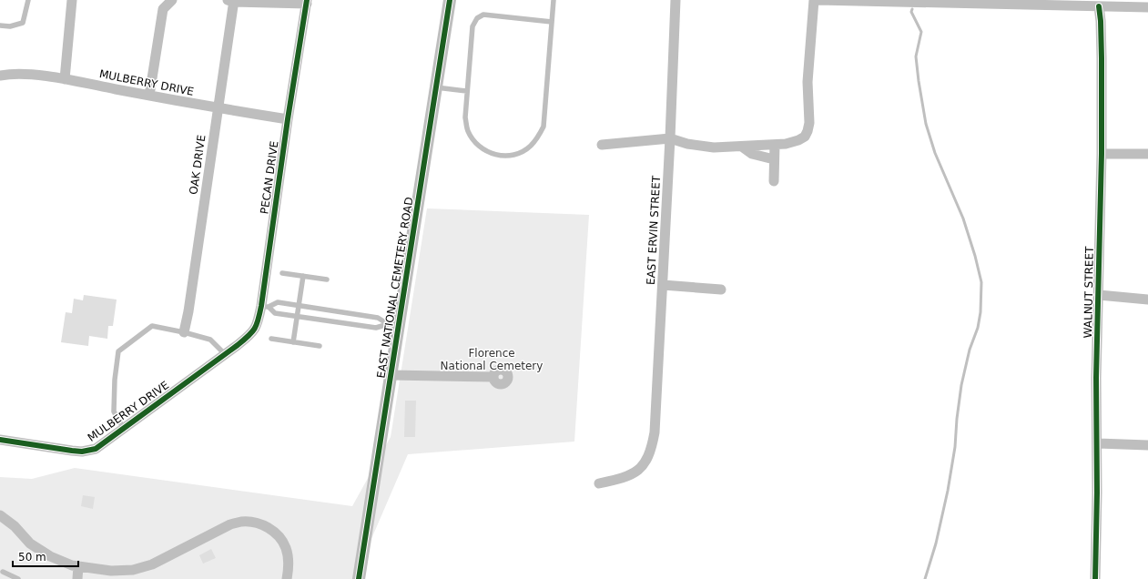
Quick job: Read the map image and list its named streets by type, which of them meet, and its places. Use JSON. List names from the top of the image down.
{
  "streets": {
    "street": [
      "MULBERRY DRIVE",
      "OAK DRIVE",
      "PECAN DRIVE",
      "EAST ERVIN STREET",
      "EAST NATIONAL CEMETERY ROAD",
      "WALNUT STREET"
    ]
  },
  "crossings": [
    ["MULBERRY DRIVE", "OAK DRIVE"],
    ["MULBERRY DRIVE", "PECAN DRIVE"]
  ],
  "parks": ["Florence National Cemetery"],
  "scale_bar": "50 m"
}
